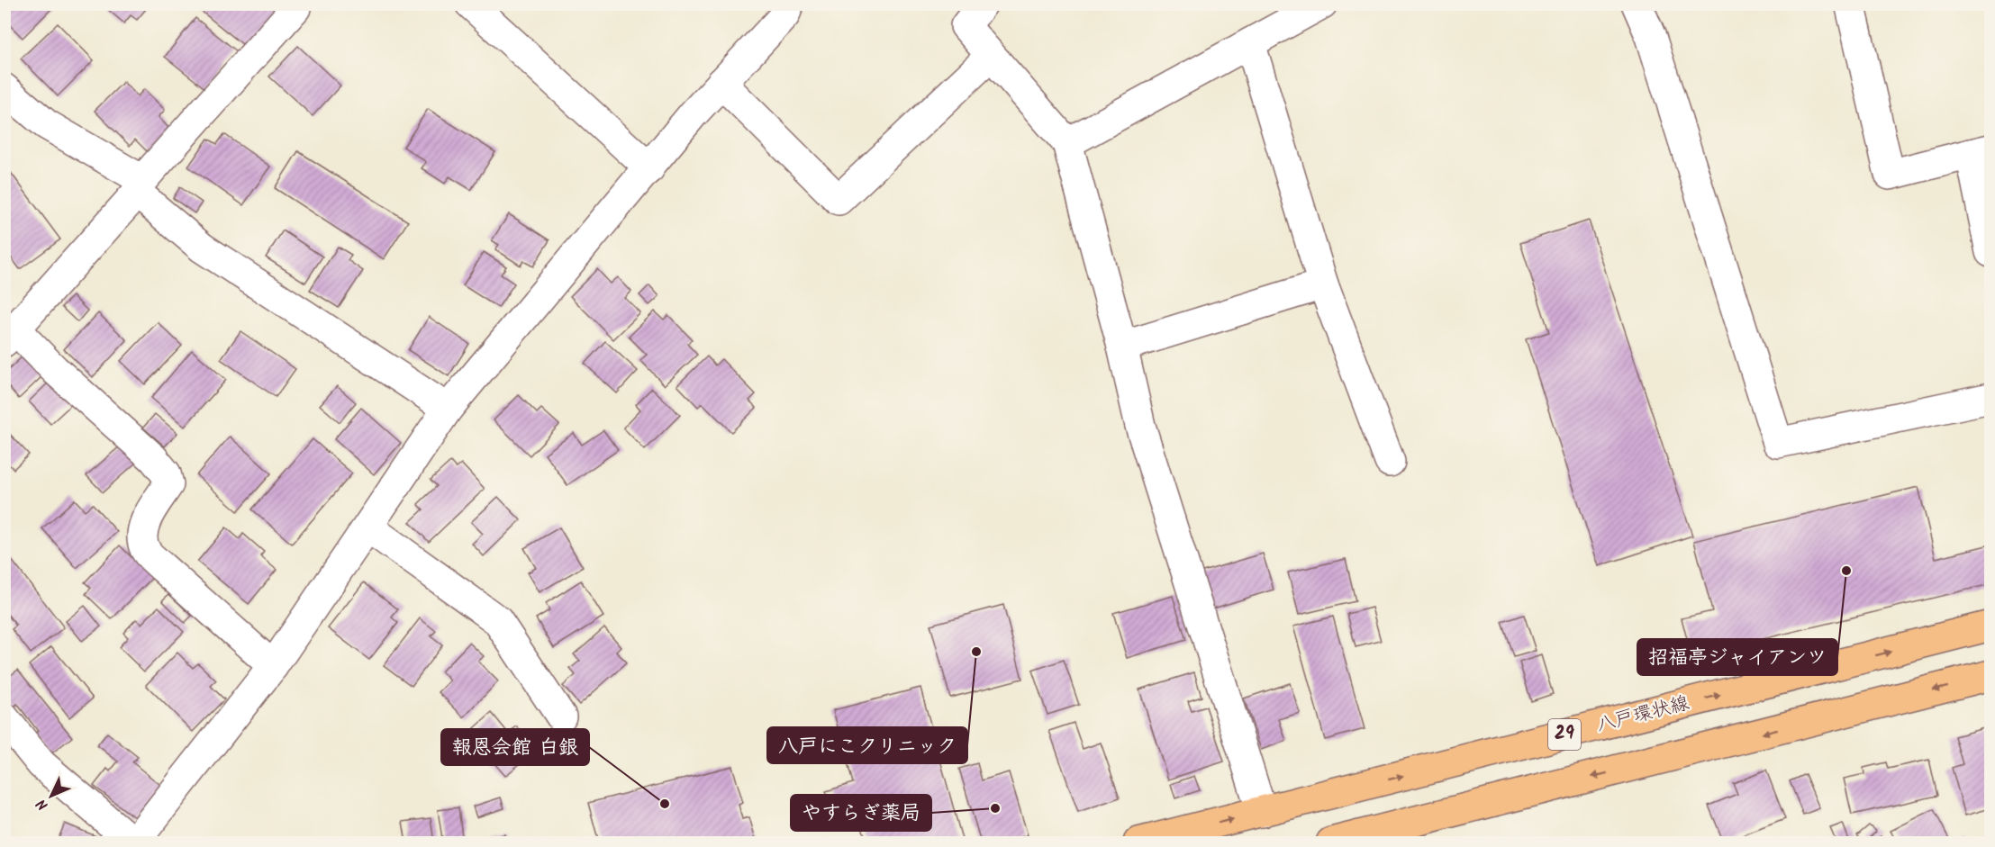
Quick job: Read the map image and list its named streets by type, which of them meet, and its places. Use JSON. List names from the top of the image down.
{
  "streets": {
    "main road": ["八戸環状線", "29"]
  },
  "places": [
    "招福亭ジャイアンツ",
    "八戸にこクリニック",
    "報恩会館 白銀",
    "やすらぎ薬局"
  ],
  "north": "bottom left"
}
